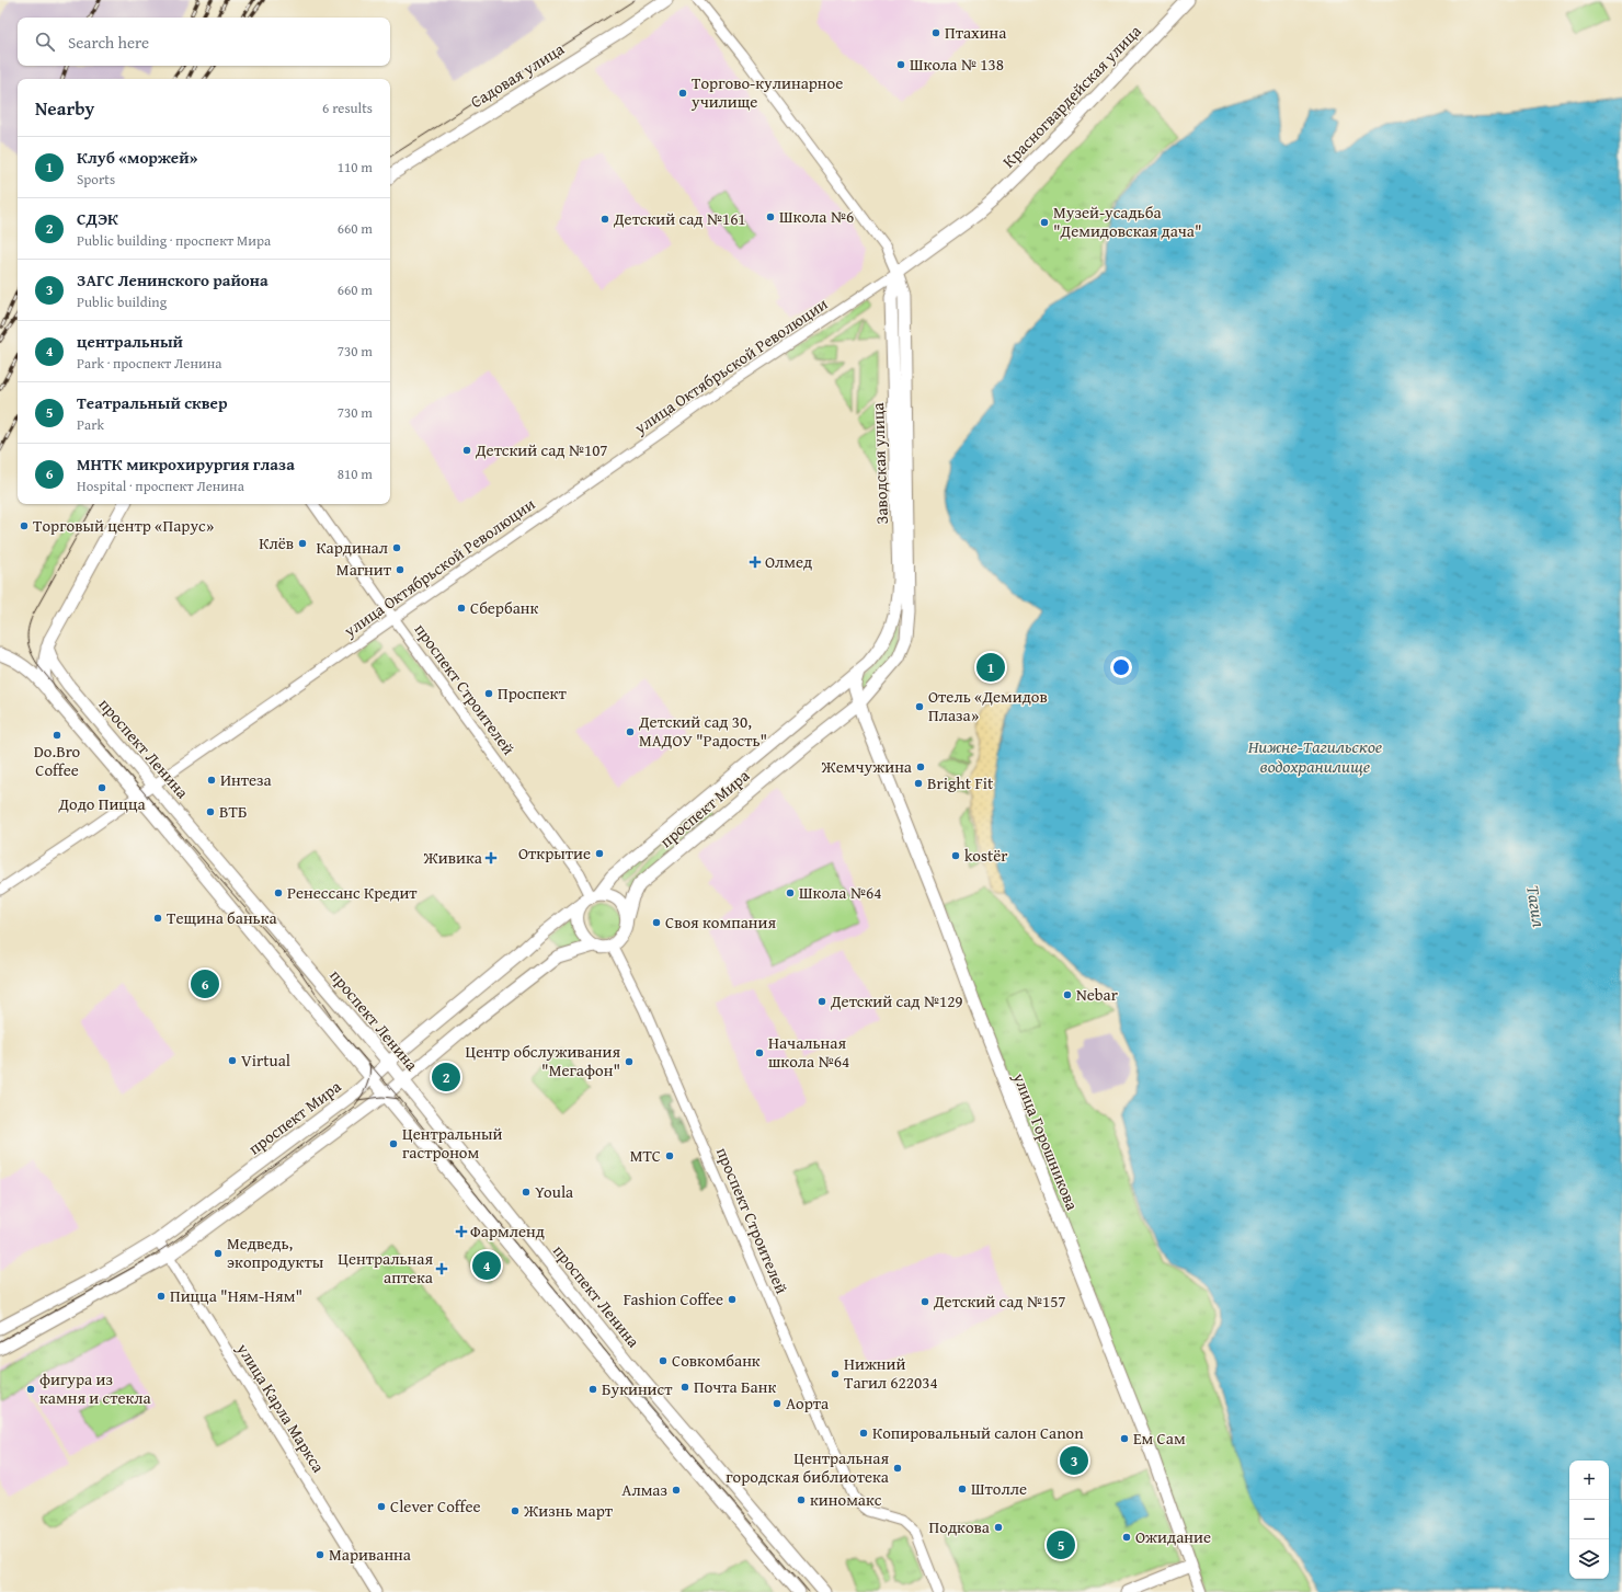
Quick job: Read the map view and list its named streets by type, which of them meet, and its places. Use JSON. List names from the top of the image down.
{
  "streets": {
    "main road": [
      "Садовая улица",
      "Красногвардейская улица",
      "Заводская улица",
      "проспект Ленина",
      "проспект Мира",
      "улица Горошникова"
    ],
    "street": ["улица Октябрьской Революции", "проспект Строителей", "улица Карла Маркса"]
  },
  "crossings": [
    ["Красногвардейская улица", "улица Октябрьской Революции"],
    ["Красногвардейская улица", "Заводская улица"],
    ["улица Октябрьской Революции", "Заводская улица"],
    ["улица Октябрьской Революции", "проспект Строителей"],
    ["улица Октябрьской Революции", "проспект Ленина"],
    ["Заводская улица", "проспект Мира"],
    ["проспект Строителей", "проспект Мира"],
    ["проспект Ленина", "проспект Мира"],
    ["проспект Мира", "улица Горошникова"],
    ["проспект Мира", "улица Карла Маркса"]
  ],
  "water": ["Нижне-Тагильское водохранилище", "Тагил"],
  "places": {
    "other": [
      "Птахина",
      "Школа № 138",
      "Торгово-кулинарное училище",
      "Школа №6",
      "Детский сад №161",
      "Музей-усадьба \"Демидовская дача\"",
      "Детский сад №107",
      "Торговый центр «Парус»",
      "Клёв",
      "Кардинал",
      "Магнит",
      "Сбербанк",
      "Проспект",
      "Отель «Демидов Плаза»",
      "Детский сад 30, МАДОУ \"Радость\"",
      "Do.Bro Coffee",
      "Жемчужина",
      "Интеза",
      "Bright Fit",
      "Додо Пицца",
      "ВТБ",
      "Открытие",
      "kostёr",
      "Ренессанс Кредит",
      "Школа №64",
      "Тещина банька",
      "Своя компания",
      "Nebar",
      "Детский сад №129",
      "Начальная школа №64",
      "Virtual",
      "Центр обслуживания \"Мегафон\"",
      "Центральный гастроном",
      "МТС",
      "Youla",
      "Медведь, экопродукты",
      "Пицца \"Ням-Ням\"",
      "Fashion Coffee",
      "Детский сад №157",
      "Совкомбанк",
      "Нижний Тагил 622034",
      "Почта Банк",
      "фигура из камня и стекла",
      "Букинист",
      "Аорта",
      "Копировальный салон Canon",
      "Ем Сам",
      "Центральная городская библиотека",
      "Штолле",
      "Алмаз",
      "киномакс",
      "Clever Coffee",
      "Жизнь март",
      "Подкова",
      "Ожидание",
      "Мариванна"
    ],
    "health": [
      "Олмед",
      "Живика",
      "Фармленд",
      "Центральная аптека"
    ]
  },
  "page": {
    "search": "Search here",
    "heading": ["Nearby", "6 results"],
    "list": [
      {
        "mark": "1",
        "name": "Клуб «моржей»",
        "note": "Sports",
        "value": "110 m"
      },
      {
        "mark": "2",
        "name": "СДЭК",
        "note": "Public building · проспект Мира",
        "value": "660 m"
      },
      {
        "mark": "3",
        "name": "ЗАГС Ленинского района",
        "note": "Public building",
        "value": "660 m"
      },
      {
        "mark": "4",
        "name": "центральный",
        "note": "Park · проспект Ленина",
        "value": "730 m"
      },
      {
        "mark": "5",
        "name": "Театральный сквер",
        "note": "Park",
        "value": "730 m"
      },
      {
        "mark": "6",
        "name": "МНТК микрохирургия глаза",
        "note": "Hospital · проспект Ленина",
        "value": "810 m"
      }
    ],
    "pins": [
      "1",
      "6",
      "2",
      "4",
      "3",
      "5"
    ],
    "map_buttons": ["+", "−"]
  }
}
